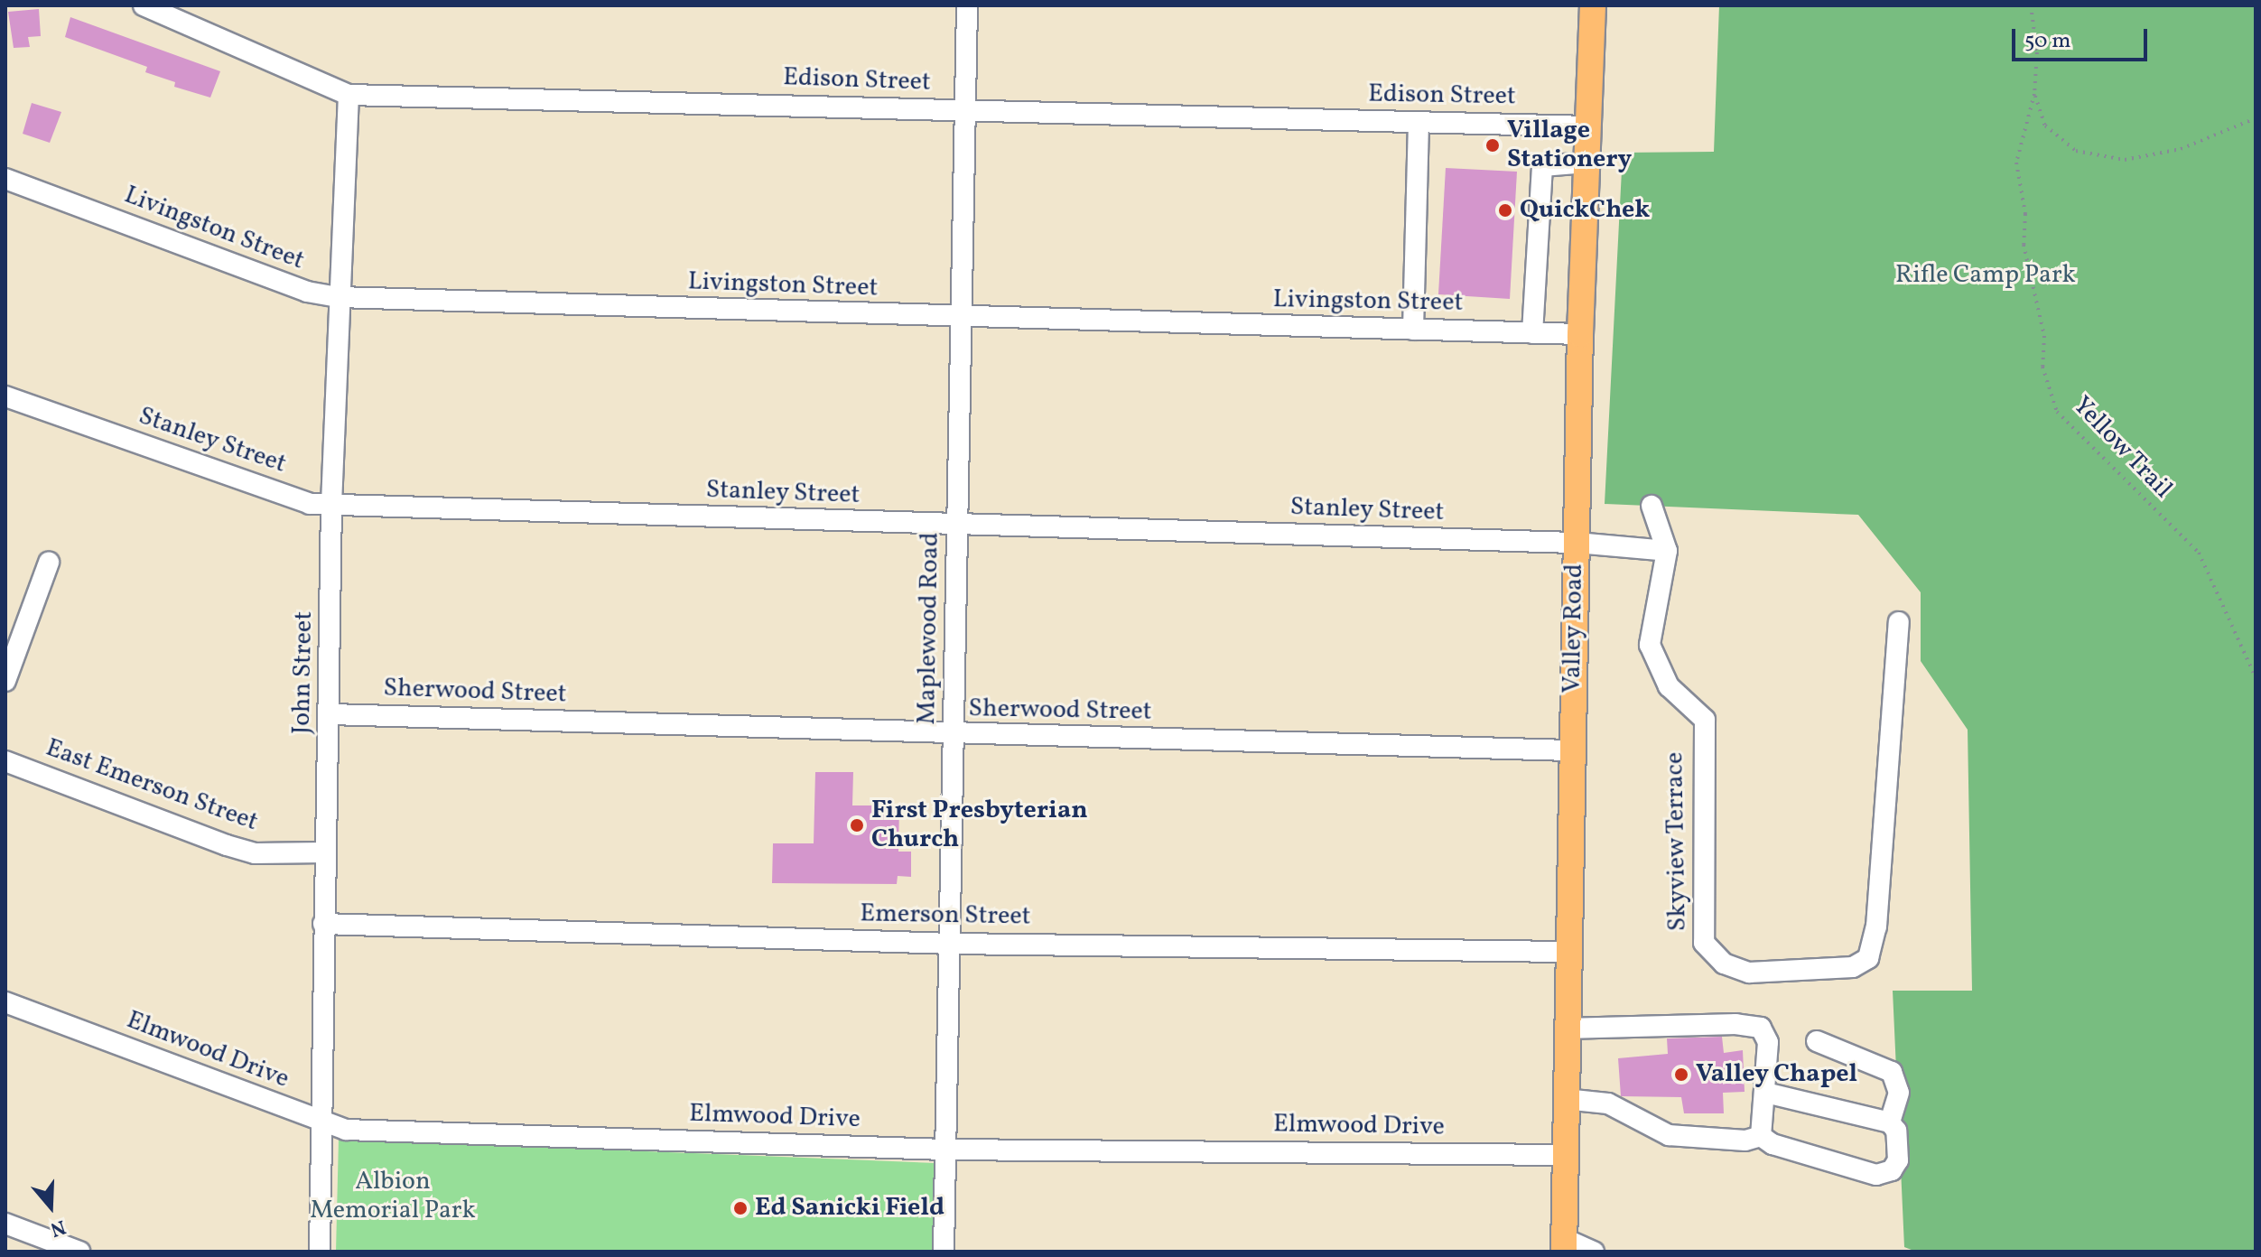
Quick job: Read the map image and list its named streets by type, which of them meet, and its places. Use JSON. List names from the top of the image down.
{
  "streets": {
    "main road": ["Valley Road"],
    "street": [
      "Edison Street",
      "Livingston Street",
      "Stanley Street",
      "Maplewood Road",
      "John Street",
      "Sherwood Street",
      "East Emerson Street",
      "Skyview Terrace",
      "Emerson Street",
      "Elmwood Drive"
    ],
    "path": ["Yellow Trail"]
  },
  "crossings": [
    ["Edison Street", "Maplewood Road"],
    ["Edison Street", "Valley Road"],
    ["Edison Street", "John Street"],
    ["Livingston Street", "Maplewood Road"],
    ["Livingston Street", "Valley Road"],
    ["Livingston Street", "John Street"],
    ["Stanley Street", "Maplewood Road"],
    ["Stanley Street", "Valley Road"],
    ["Stanley Street", "John Street"],
    ["Maplewood Road", "Sherwood Street"],
    ["Maplewood Road", "Emerson Street"],
    ["Maplewood Road", "Elmwood Drive"],
    ["Valley Road", "Sherwood Street"],
    ["Valley Road", "Emerson Street"],
    ["Valley Road", "Elmwood Drive"],
    ["John Street", "Sherwood Street"],
    ["John Street", "East Emerson Street"],
    ["John Street", "Emerson Street"],
    ["John Street", "Elmwood Drive"]
  ],
  "parks": ["Rifle Camp Park", "Albion Memorial Park"],
  "places": [
    "Village Stationery",
    "QuickChek",
    "First Presbyterian Church",
    "Valley Chapel",
    "Ed Sanicki Field"
  ],
  "scale_bar": "50 m",
  "north": "bottom"
}
